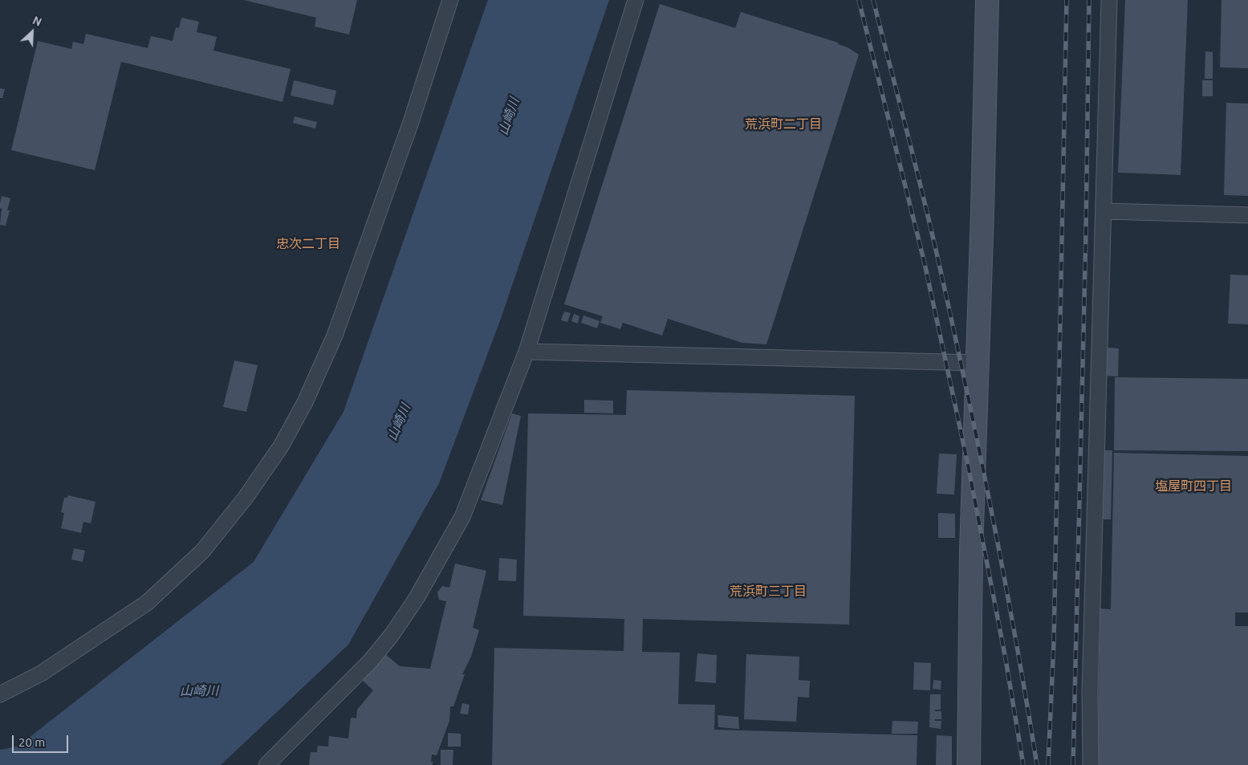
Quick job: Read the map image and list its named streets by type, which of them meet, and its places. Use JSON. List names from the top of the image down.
{
  "districts": [
    "荒浜町二丁目",
    "忠次二丁目",
    "塩屋町四丁目",
    "荒浜町三丁目"
  ],
  "water": ["山崎川"],
  "scale_bar": "20 m",
  "north": "top right"
}
